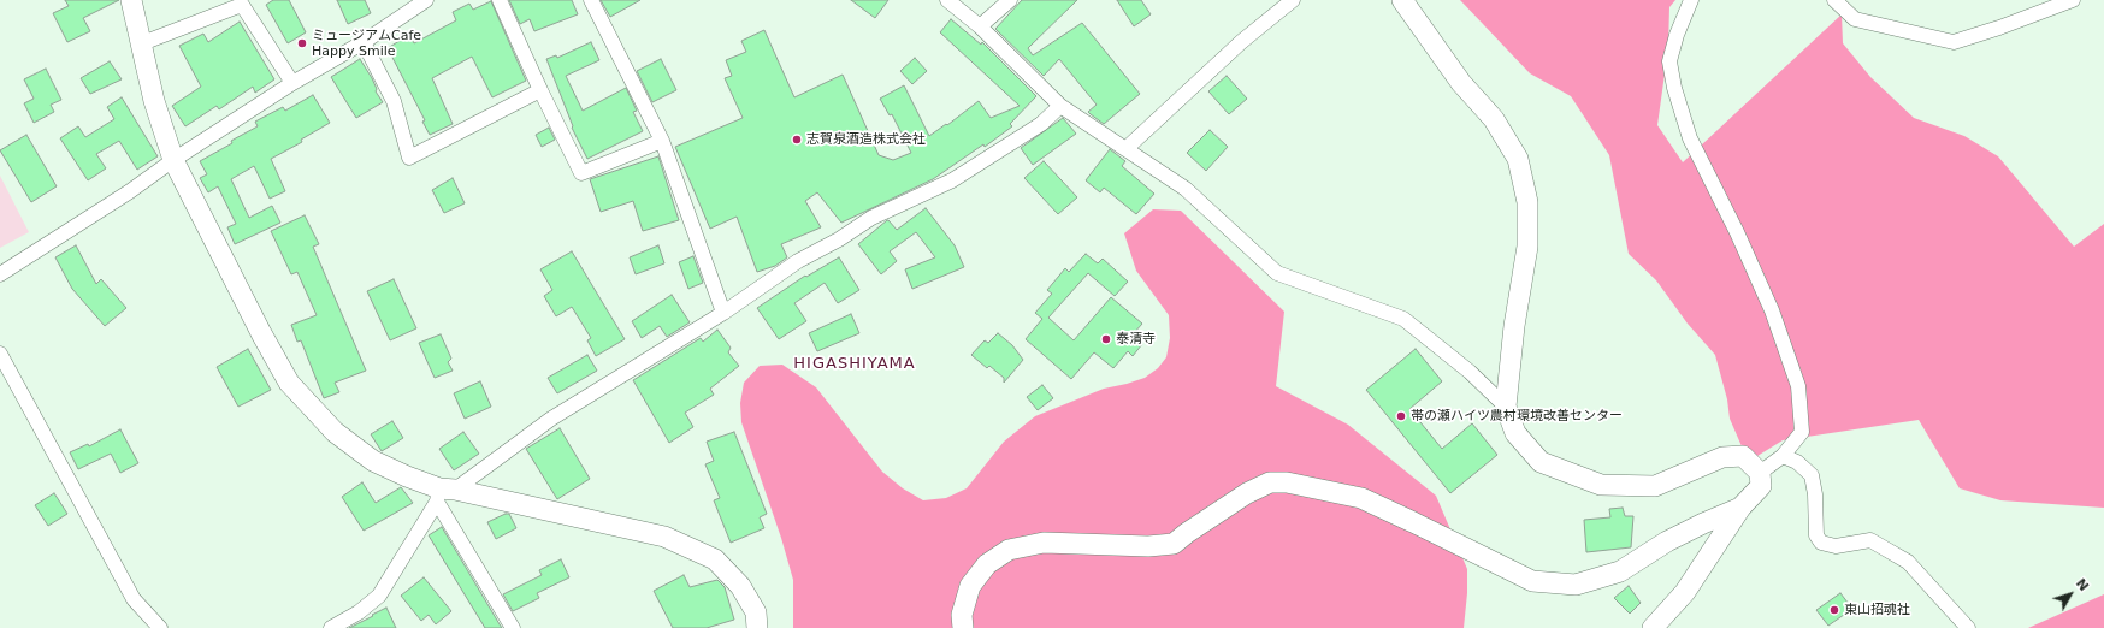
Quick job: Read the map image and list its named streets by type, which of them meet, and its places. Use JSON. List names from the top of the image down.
{
  "districts": ["HIGASHIYAMA"],
  "places": [
    "ミュージアムCafe Happy Smile",
    "志賀泉酒造株式会社",
    "泰清寺",
    "帯の瀬ハイツ農村環境改善センター",
    "東山招魂社"
  ],
  "north": "top right"
}
